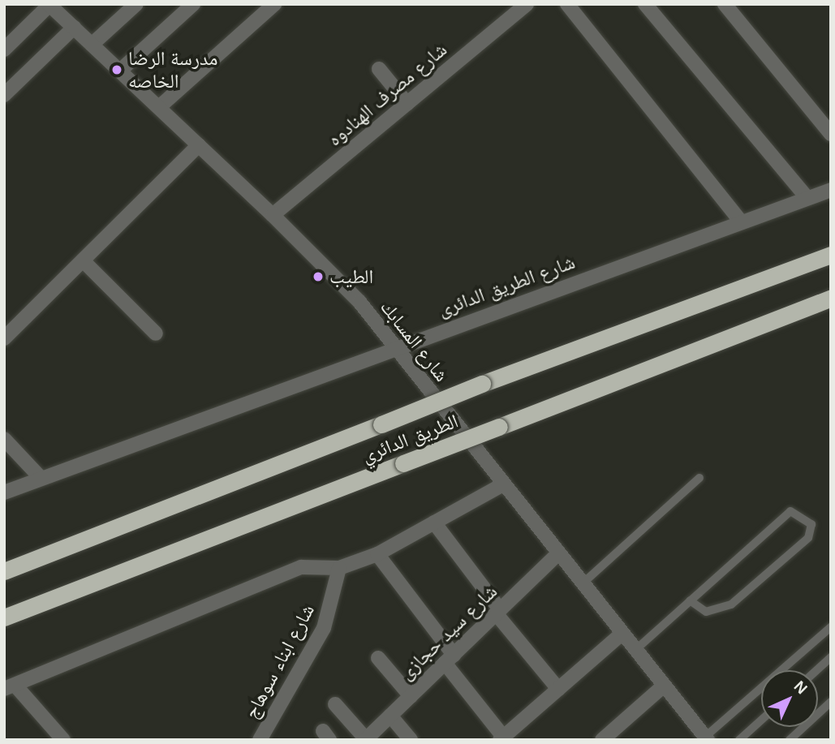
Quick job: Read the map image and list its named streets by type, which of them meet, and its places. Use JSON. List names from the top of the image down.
{
  "streets": {
    "highway": ["الطريق الدائري"],
    "street": [
      "شارع مصرف الهنادوه",
      "شارع الطريق الدائرى",
      "شارع المسابك",
      "شارع سيد حجازى",
      "شارع ابناء سوهاج"
    ]
  },
  "crossings": [
    ["شارع مصرف الهنادوه", "شارع المسابك"],
    ["شارع الطريق الدائرى", "شارع المسابك"],
    ["شارع المسابك", "شارع سيد حجازى"]
  ],
  "places": ["مدرسة الرضا الخاصه", "الطيب"],
  "north": "top right"
}
